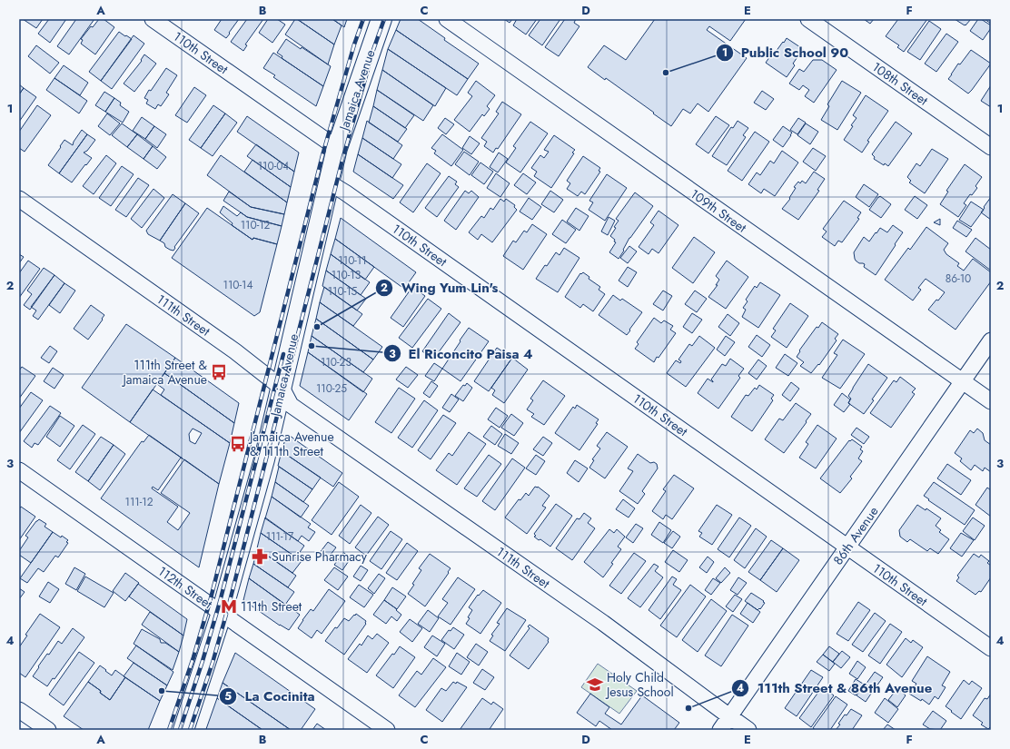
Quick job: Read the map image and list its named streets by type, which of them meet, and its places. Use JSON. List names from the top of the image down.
{
  "streets": {
    "main road": ["Jamaica Avenue"],
    "street": [
      "110th Street",
      "108th Street",
      "109th Street",
      "111th Street",
      "86th Avenue",
      "112th Street"
    ]
  },
  "crossings": [
    ["110th Street", "Jamaica Avenue"],
    ["110th Street", "86th Avenue"],
    ["Jamaica Avenue", "111th Street"],
    ["Jamaica Avenue", "112th Street"],
    ["109th Street", "86th Avenue"],
    ["111th Street", "86th Avenue"]
  ],
  "places": {
    "other": [
      "Public School 90",
      "Wing Yum Lin's",
      "El Riconcito Paisa 4",
      "La Cocinita",
      "111th Street & 86th Avenue"
    ],
    "bus stop": ["111th Street & Jamaica Avenue", "Jamaica Avenue & 111th Street"],
    "pharmacy": ["Sunrise Pharmacy"],
    "metro station": ["111th Street"],
    "school or university": ["Holy Child Jesus School"]
  },
  "house_numbers": [
    "110-04",
    "110-12",
    "110-11",
    "110-13",
    "86-10",
    "110-14",
    "110-15",
    "110-23",
    "110-25",
    "111-12",
    "111-17"
  ],
  "grid": {
    "columns": [
      "A",
      "B",
      "C",
      "D",
      "E",
      "F"
    ],
    "rows": [
      "1",
      "2",
      "3",
      "4"
    ]
  }
}
